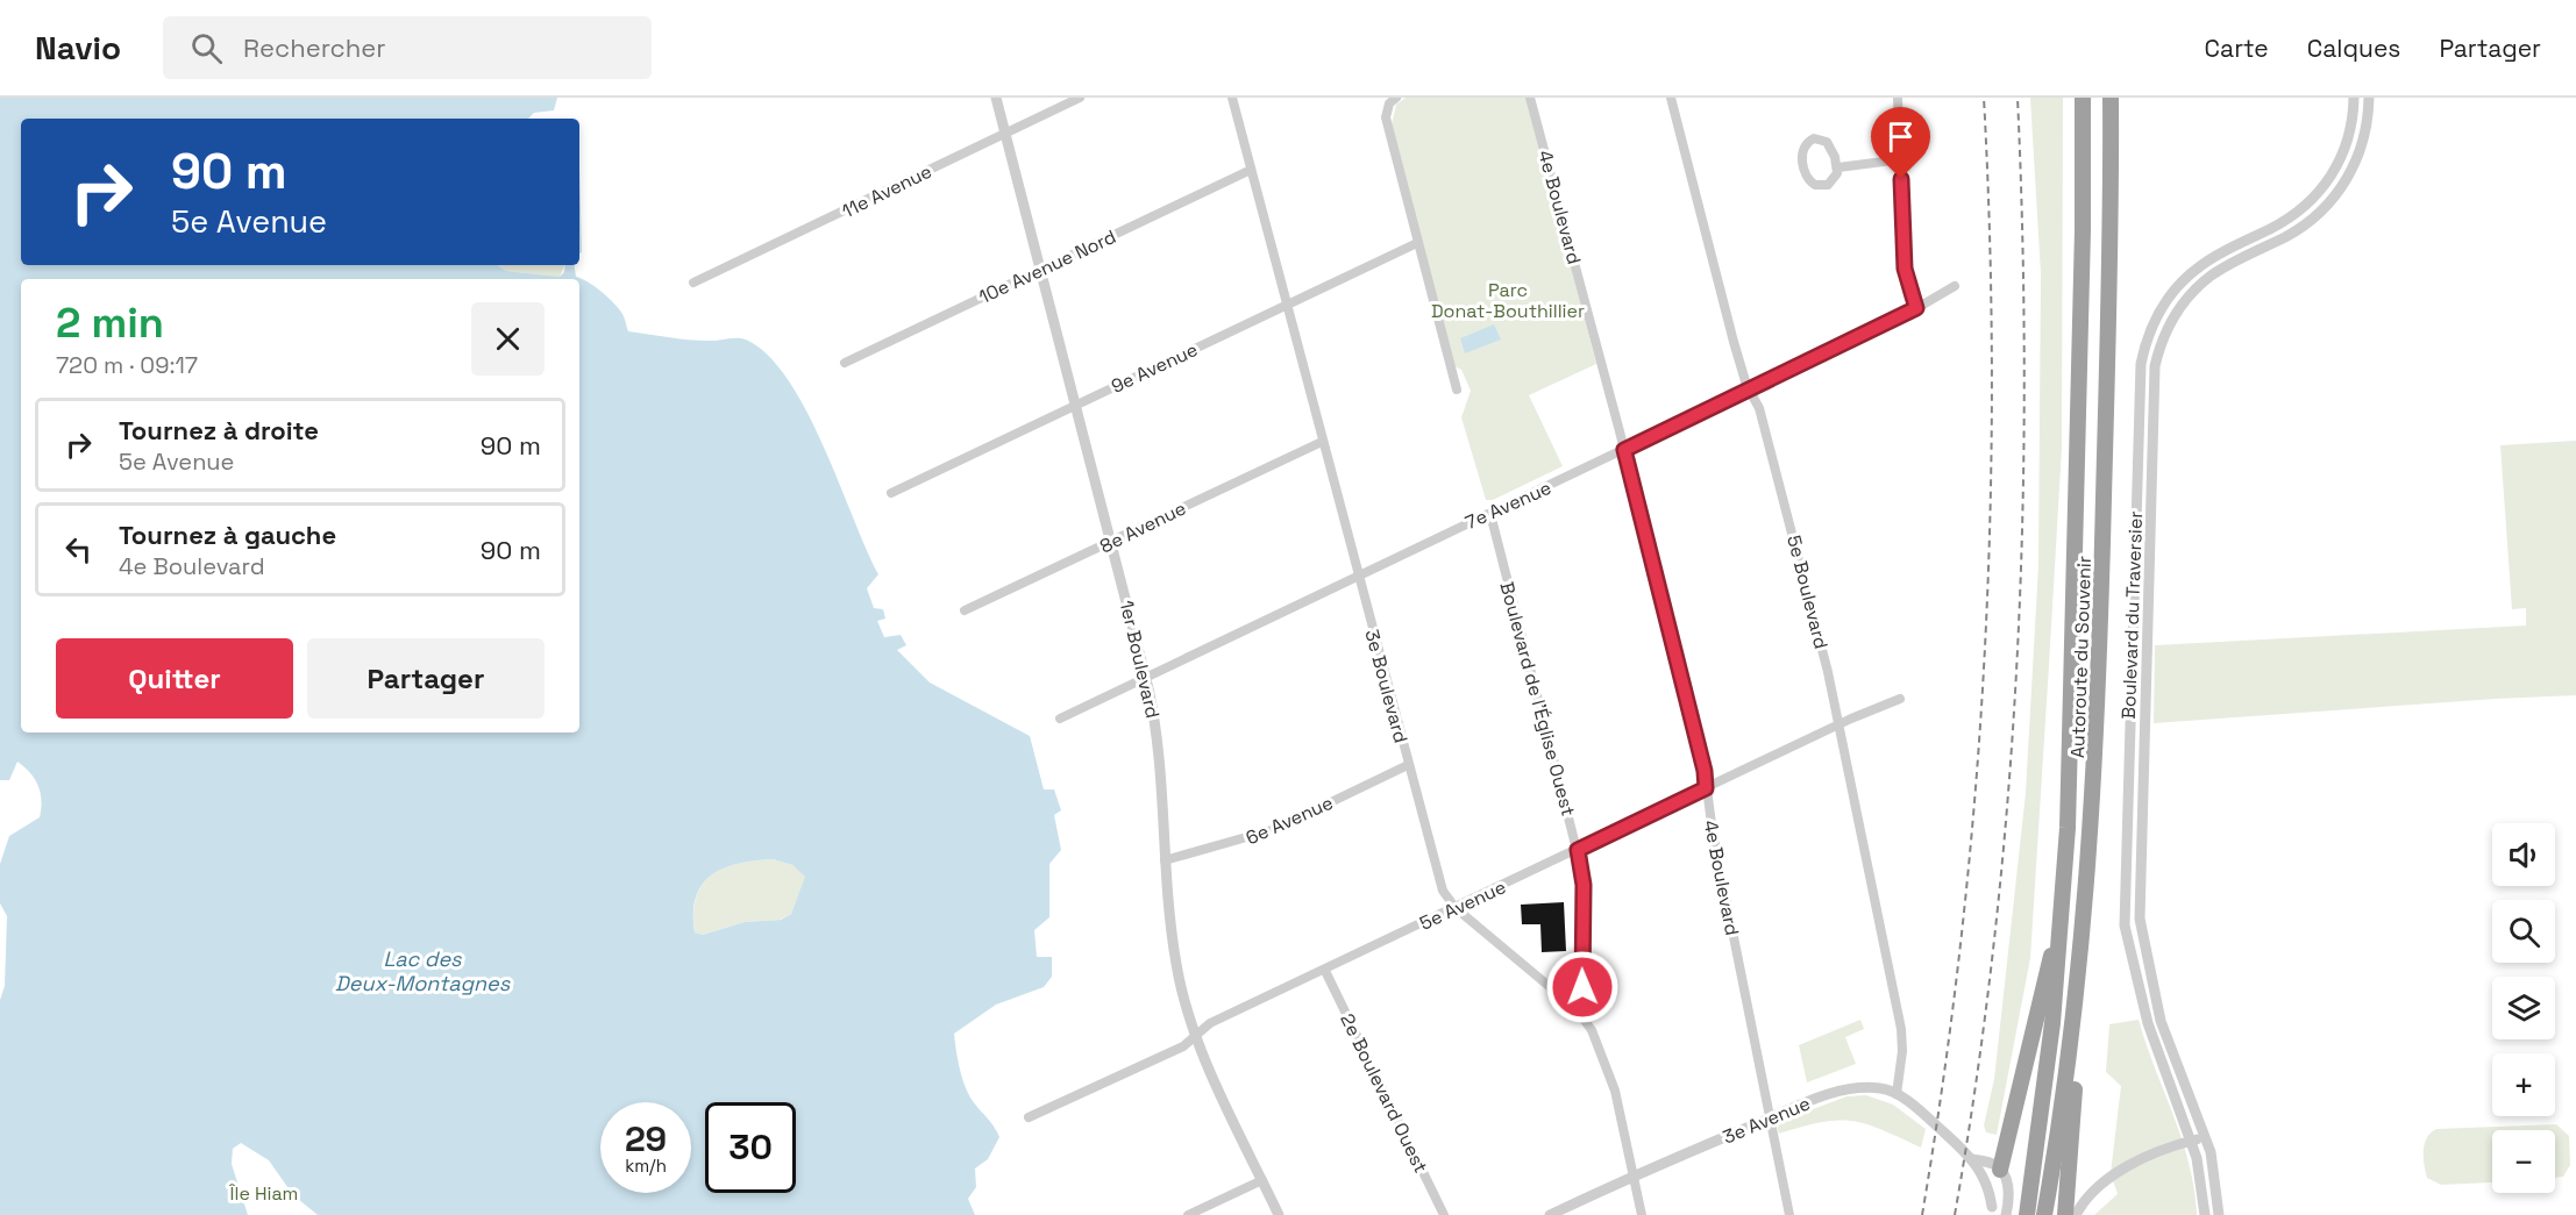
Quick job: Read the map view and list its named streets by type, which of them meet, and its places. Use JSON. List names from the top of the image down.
{
  "streets": {
    "highway": ["Autoroute du Souvenir"],
    "street": [
      "11e Avenue",
      "4e Boulevard",
      "10e Avenue Nord",
      "9e Avenue",
      "7e Avenue",
      "8e Avenue",
      "5e Boulevard",
      "Boulevard du Traversier",
      "1er Boulevard",
      "3e Boulevard",
      "Boulevard de l'Église Ouest",
      "6e Avenue",
      "5e Avenue",
      "2e Boulevard Ouest",
      "3e Avenue"
    ]
  },
  "crossings": [
    ["11e Avenue", "1er Boulevard"],
    ["4e Boulevard", "7e Avenue"],
    ["4e Boulevard", "5e Avenue"],
    ["4e Boulevard", "3e Avenue"],
    ["10e Avenue Nord", "1er Boulevard"],
    ["10e Avenue Nord", "3e Boulevard"],
    ["9e Avenue", "1er Boulevard"],
    ["9e Avenue", "3e Boulevard"],
    ["7e Avenue", "5e Boulevard"],
    ["7e Avenue", "1er Boulevard"],
    ["7e Avenue", "3e Boulevard"],
    ["7e Avenue", "Boulevard de l'Église Ouest"],
    ["8e Avenue", "1er Boulevard"],
    ["8e Avenue", "3e Boulevard"],
    ["5e Boulevard", "5e Avenue"],
    ["5e Boulevard", "3e Avenue"],
    ["1er Boulevard", "6e Avenue"],
    ["1er Boulevard", "5e Avenue"],
    ["3e Boulevard", "Boulevard de l'Église Ouest"],
    ["3e Boulevard", "6e Avenue"],
    ["3e Boulevard", "5e Avenue"],
    ["3e Boulevard", "3e Avenue"],
    ["Boulevard de l'Église Ouest", "5e Avenue"],
    ["5e Avenue", "2e Boulevard Ouest"]
  ],
  "water": ["Lac des Deux-Montagnes"],
  "parks": ["Parc Donat-Bouthillier", "Île Hiam"],
  "page": {
    "header": "Navio",
    "search": "Rechercher",
    "nav": ["Carte", "Calques", "Partager"],
    "turn": ["90 m", "5e Avenue"],
    "heading": ["2 min", "720 m · 09:17"],
    "list": [
      {
        "name": "Tournez à droite",
        "note": "5e Avenue",
        "value": "90 m"
      },
      {
        "name": "Tournez à gauche",
        "note": "4e Boulevard",
        "value": "90 m"
      }
    ],
    "buttons": ["Quitter", "Partager"],
    "map_buttons": ["+", "−"],
    "speed": "29 km/h",
    "limit": "30"
  }
}
